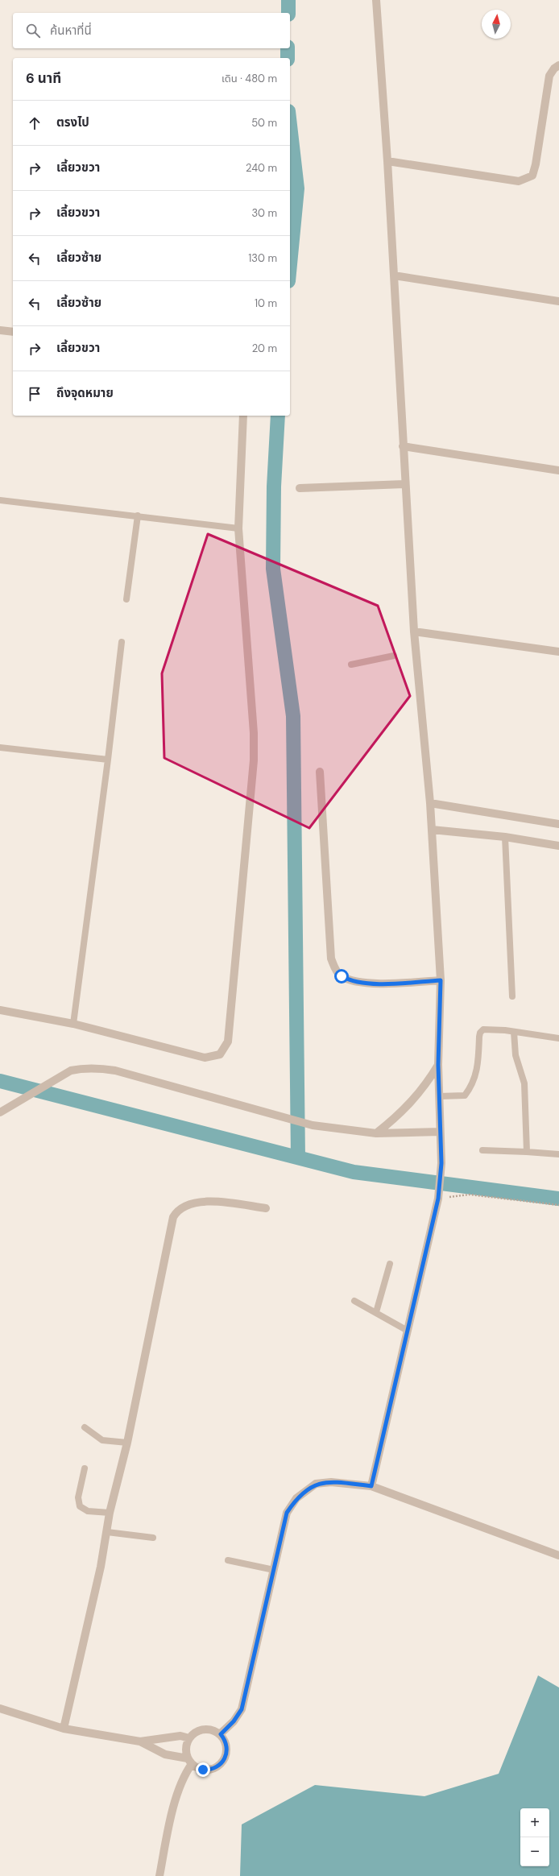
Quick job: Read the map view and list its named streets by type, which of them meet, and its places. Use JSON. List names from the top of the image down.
{
  "north": "top",
  "page": {
    "search": "ค้นหาที่นี่",
    "heading": ["6 นาที", "เดิน · 480 m"],
    "list": [
      ["ตรงไป", "50 m"],
      ["เลี้ยวขวา", "240 m"],
      ["เลี้ยวขวา", "30 m"],
      ["เลี้ยวซ้าย", "130 m"],
      ["เลี้ยวซ้าย", "10 m"],
      ["เลี้ยวขวา", "20 m"],
      "ถึงจุดหมาย"
    ],
    "map_buttons": ["+", "−"]
  }
}
